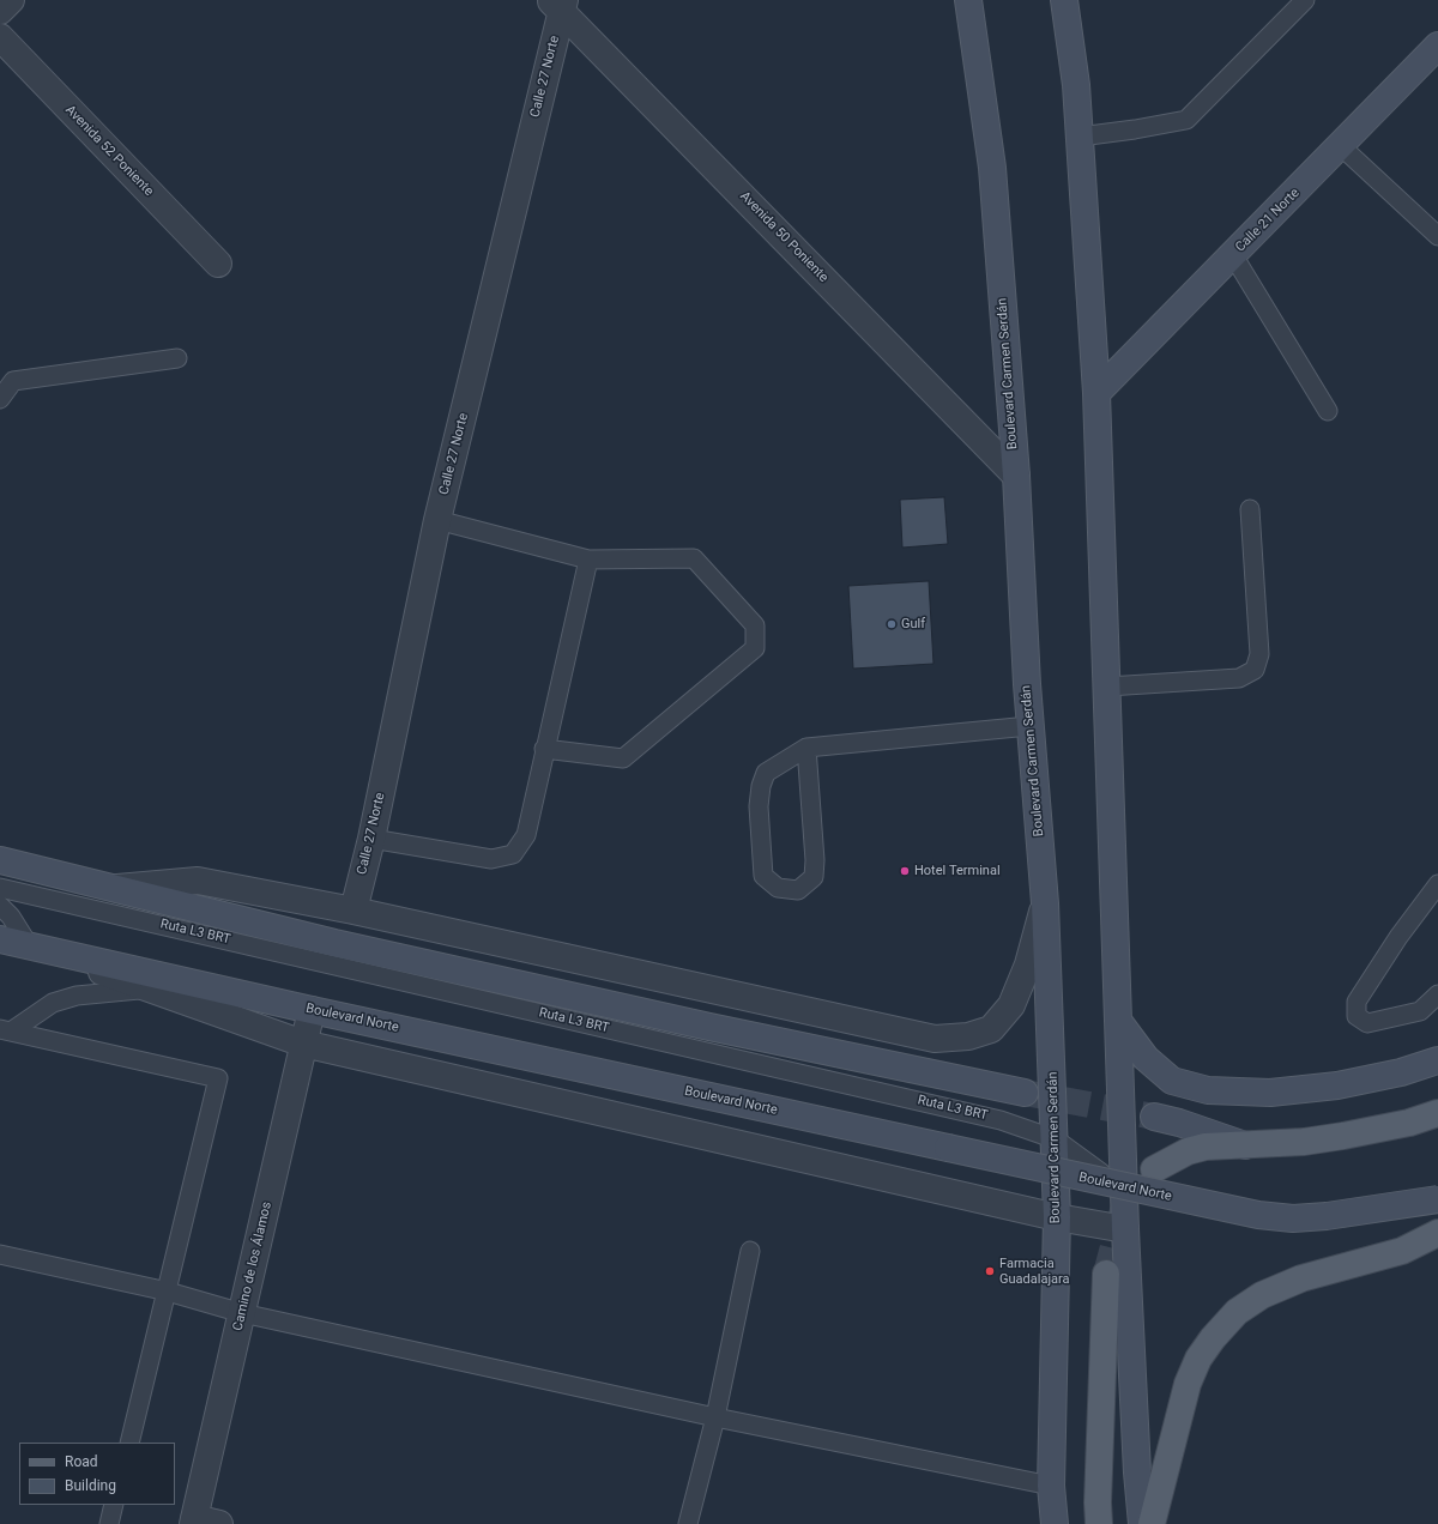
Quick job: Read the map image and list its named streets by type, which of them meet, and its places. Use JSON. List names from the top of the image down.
{
  "streets": {
    "main road": ["Calle 21 Norte", "Boulevard Carmen Serdán", "Boulevard Norte"],
    "street": [
      "Calle 27 Norte",
      "Avenida 52 Poniente",
      "Avenida 50 Poniente",
      "Camino de los Álamos"
    ],
    "lane": ["Ruta L3 BRT"]
  },
  "crossings": [
    ["Calle 27 Norte", "Avenida 50 Poniente"],
    ["Avenida 50 Poniente", "Boulevard Carmen Serdán"],
    ["Boulevard Carmen Serdán", "Ruta L3 BRT"],
    ["Boulevard Carmen Serdán", "Boulevard Norte"],
    ["Boulevard Norte", "Camino de los Álamos"]
  ],
  "places": ["Gulf", "Hotel Terminal", "Farmacia Guadalajara"],
  "legend": ["Road", "Building"]
}
